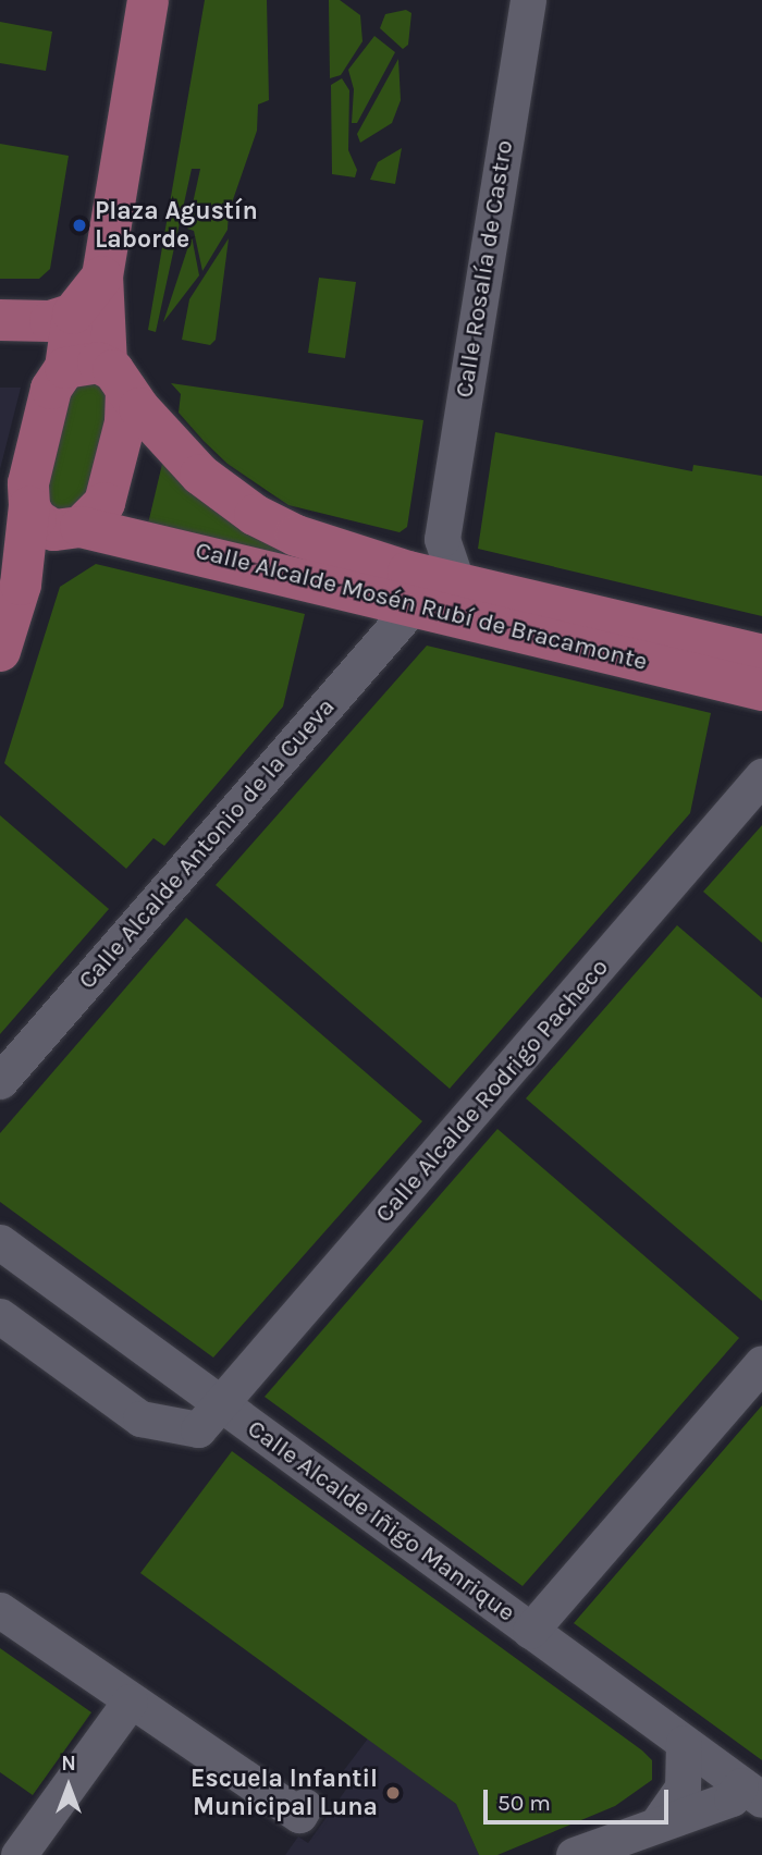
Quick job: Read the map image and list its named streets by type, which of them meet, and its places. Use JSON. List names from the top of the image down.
{
  "streets": {
    "main road": ["Calle Alcalde Mosén Rubí de Bracamonte"],
    "street": [
      "Calle Rosalía de Castro",
      "Calle Alcalde Antonio de la Cueva",
      "Calle Alcalde Rodrigo Pacheco",
      "Calle Alcalde Iñigo Manrique"
    ]
  },
  "crossings": [
    ["Calle Rosalía de Castro", "Calle Alcalde Mosén Rubí de Bracamonte"],
    ["Calle Alcalde Mosén Rubí de Bracamonte", "Calle Alcalde Antonio de la Cueva"],
    ["Calle Alcalde Rodrigo Pacheco", "Calle Alcalde Iñigo Manrique"]
  ],
  "places": ["Plaza Agustín Laborde", "Escuela Infantil Municipal Luna"],
  "scale_bar": "50 m",
  "north": "top"
}
